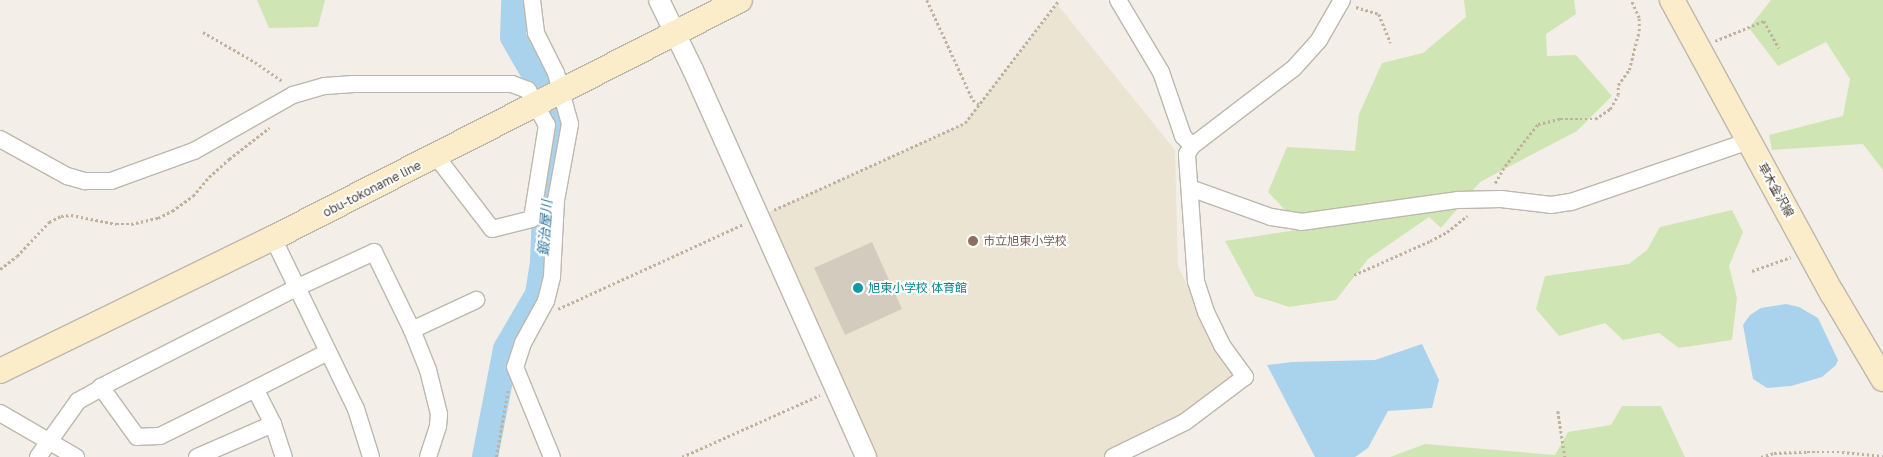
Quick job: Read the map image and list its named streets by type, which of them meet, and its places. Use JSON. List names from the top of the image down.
{
  "streets": {
    "main road": ["obu-tokoname line", "草木金沢線"]
  },
  "water": ["鍛治屋川"],
  "places": ["市立旭東小学校", "旭東小学校 体育館"]
}
